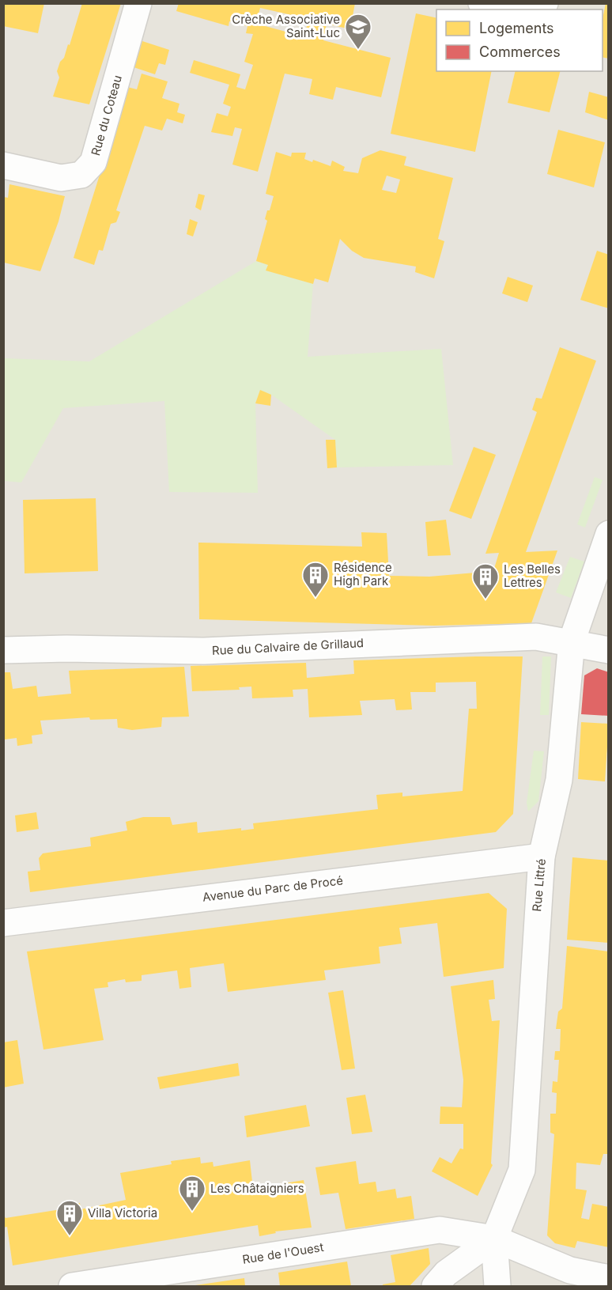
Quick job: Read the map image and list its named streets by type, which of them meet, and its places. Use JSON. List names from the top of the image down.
{
  "streets": {
    "street": [
      "Rue du Coteau",
      "Rue du Calvaire de Grillaud",
      "Rue Littré",
      "Avenue du Parc de Procé",
      "Rue de l'Ouest"
    ]
  },
  "crossings": [
    ["Rue du Calvaire de Grillaud", "Rue Littré"],
    ["Rue Littré", "Avenue du Parc de Procé"],
    ["Rue Littré", "Rue de l'Ouest"]
  ],
  "places": {
    "school or university": ["Crèche Associative Saint-Luc"],
    "building": [
      "Résidence High Park",
      "Les Belles Lettres",
      "Les Châtaigniers",
      "Villa Victoria"
    ]
  },
  "legend": ["Logements", "Commerces"]
}
